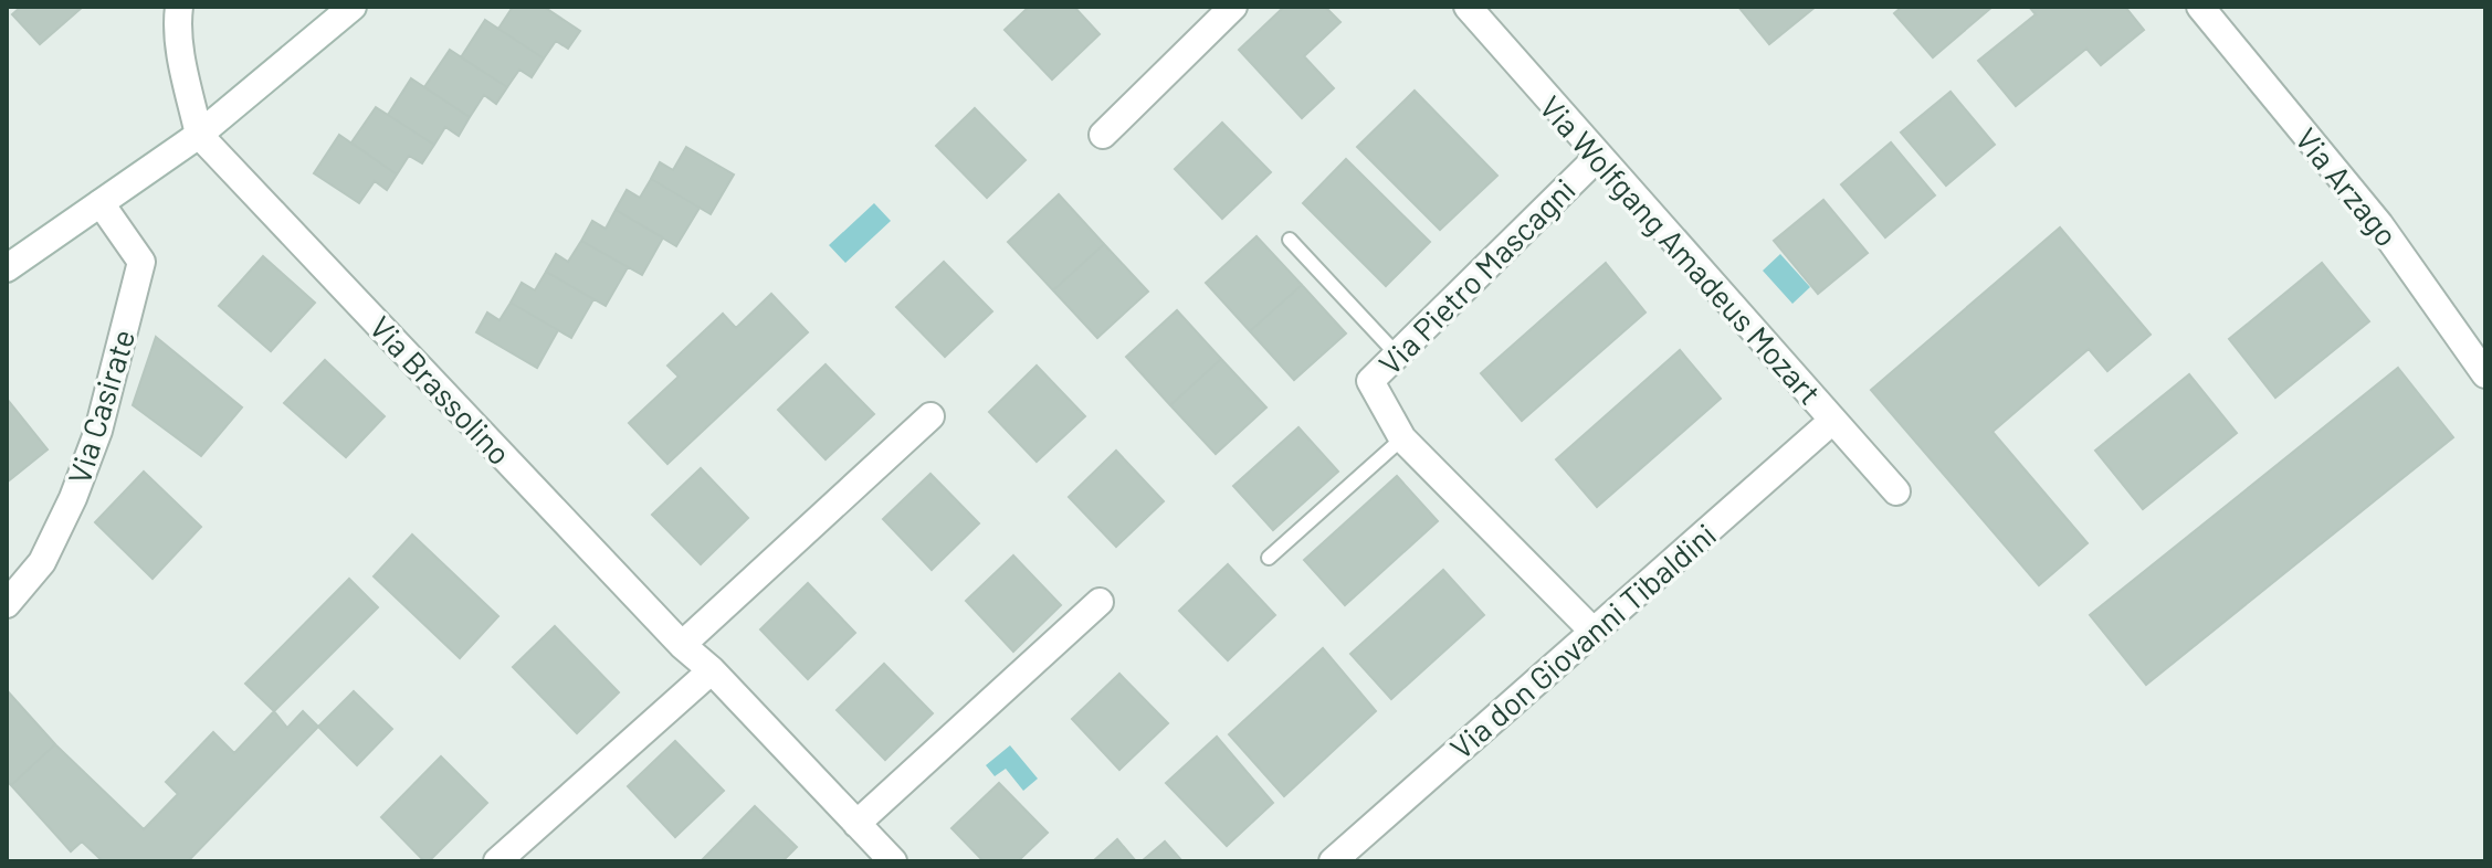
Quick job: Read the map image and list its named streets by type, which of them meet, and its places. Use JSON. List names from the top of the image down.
{
  "streets": {
    "street": [
      "Via Arzago",
      "Via Wolfgang Amadeus Mozart",
      "Via Pietro Mascagni",
      "Via Brassolino",
      "Via Casirate",
      "Via don Giovanni Tibaldini"
    ]
  },
  "crossings": [
    ["Via Wolfgang Amadeus Mozart", "Via Pietro Mascagni"],
    ["Via Wolfgang Amadeus Mozart", "Via don Giovanni Tibaldini"],
    ["Via Pietro Mascagni", "Via don Giovanni Tibaldini"]
  ]
}
